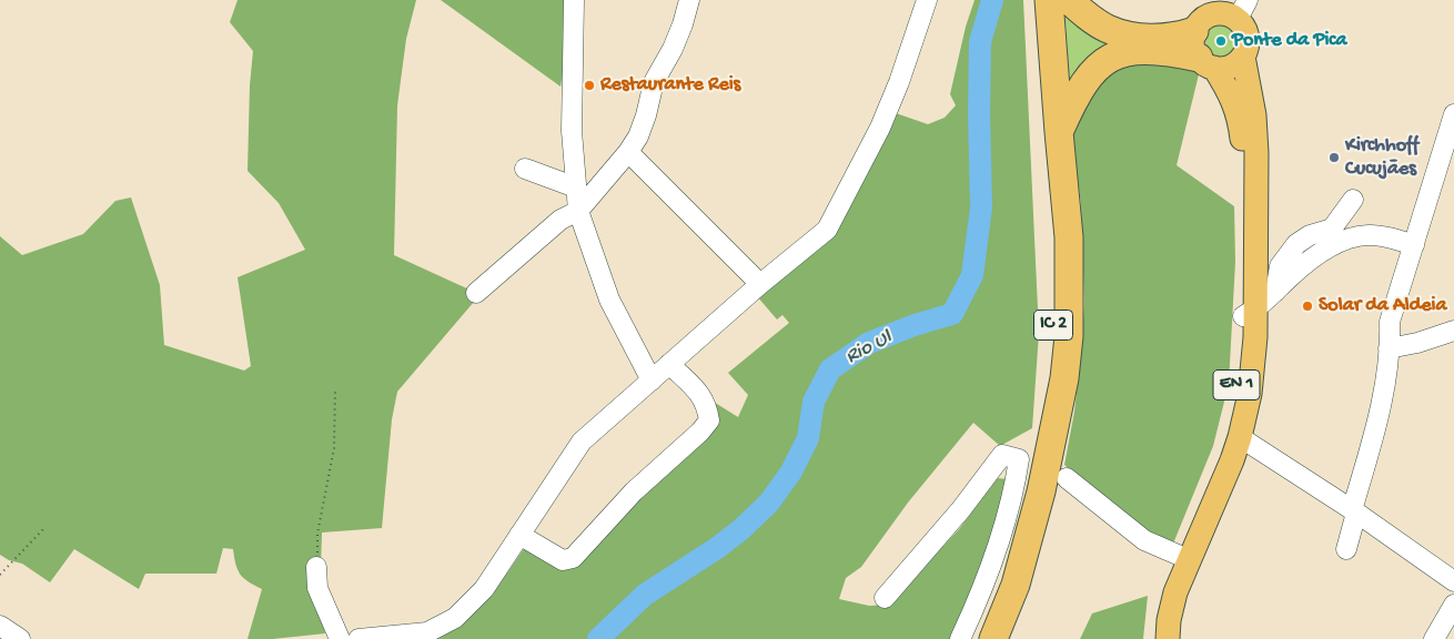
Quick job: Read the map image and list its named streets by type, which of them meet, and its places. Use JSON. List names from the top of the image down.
{
  "streets": {
    "highway": ["IC 2"],
    "main road": ["EN 1"]
  },
  "water": ["Rio Ul"],
  "places": [
    "Ponte da Pica",
    "Restaurante Reis",
    "Kirchhoff Cucujães",
    "Solar da Aldeia"
  ]
}
